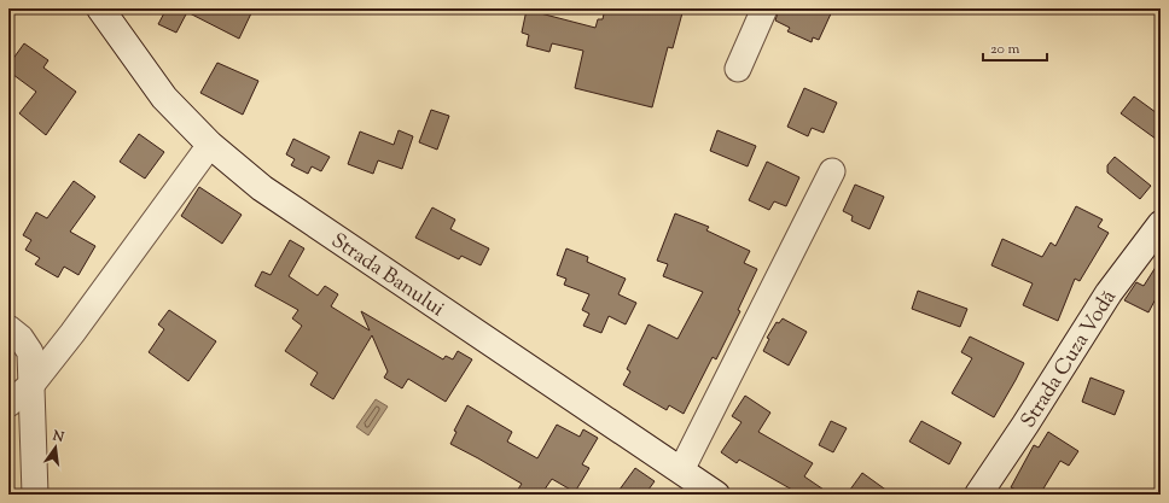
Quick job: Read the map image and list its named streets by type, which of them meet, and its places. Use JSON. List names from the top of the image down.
{
  "streets": {
    "street": ["Strada Banului", "Strada Cuza Vodă"]
  },
  "scale_bar": "20 m",
  "north": "top"
}
